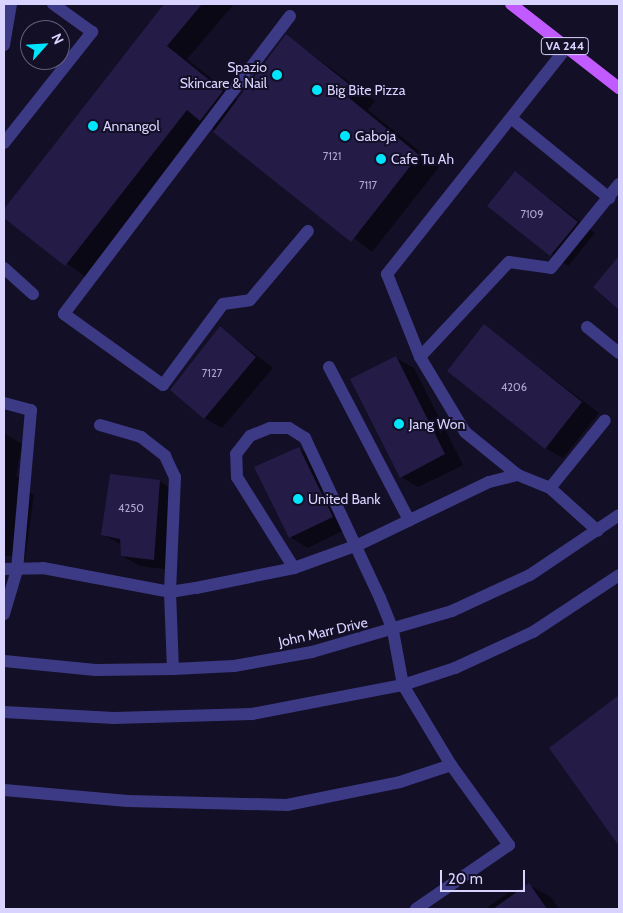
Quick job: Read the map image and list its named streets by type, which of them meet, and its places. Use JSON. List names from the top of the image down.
{
  "streets": {
    "main road": ["VA 244"],
    "street": ["John Marr Drive"]
  },
  "places": [
    "Spazio Skincare & Nail",
    "Big Bite Pizza",
    "Annangol",
    "Gaboja",
    "Cafe Tu Ah",
    "Jang Won",
    "United Bank"
  ],
  "house_numbers": [
    "7121",
    "7117",
    "7109",
    "7127",
    "4206",
    "4250"
  ],
  "scale_bar": "20 m",
  "north": "top right"
}
